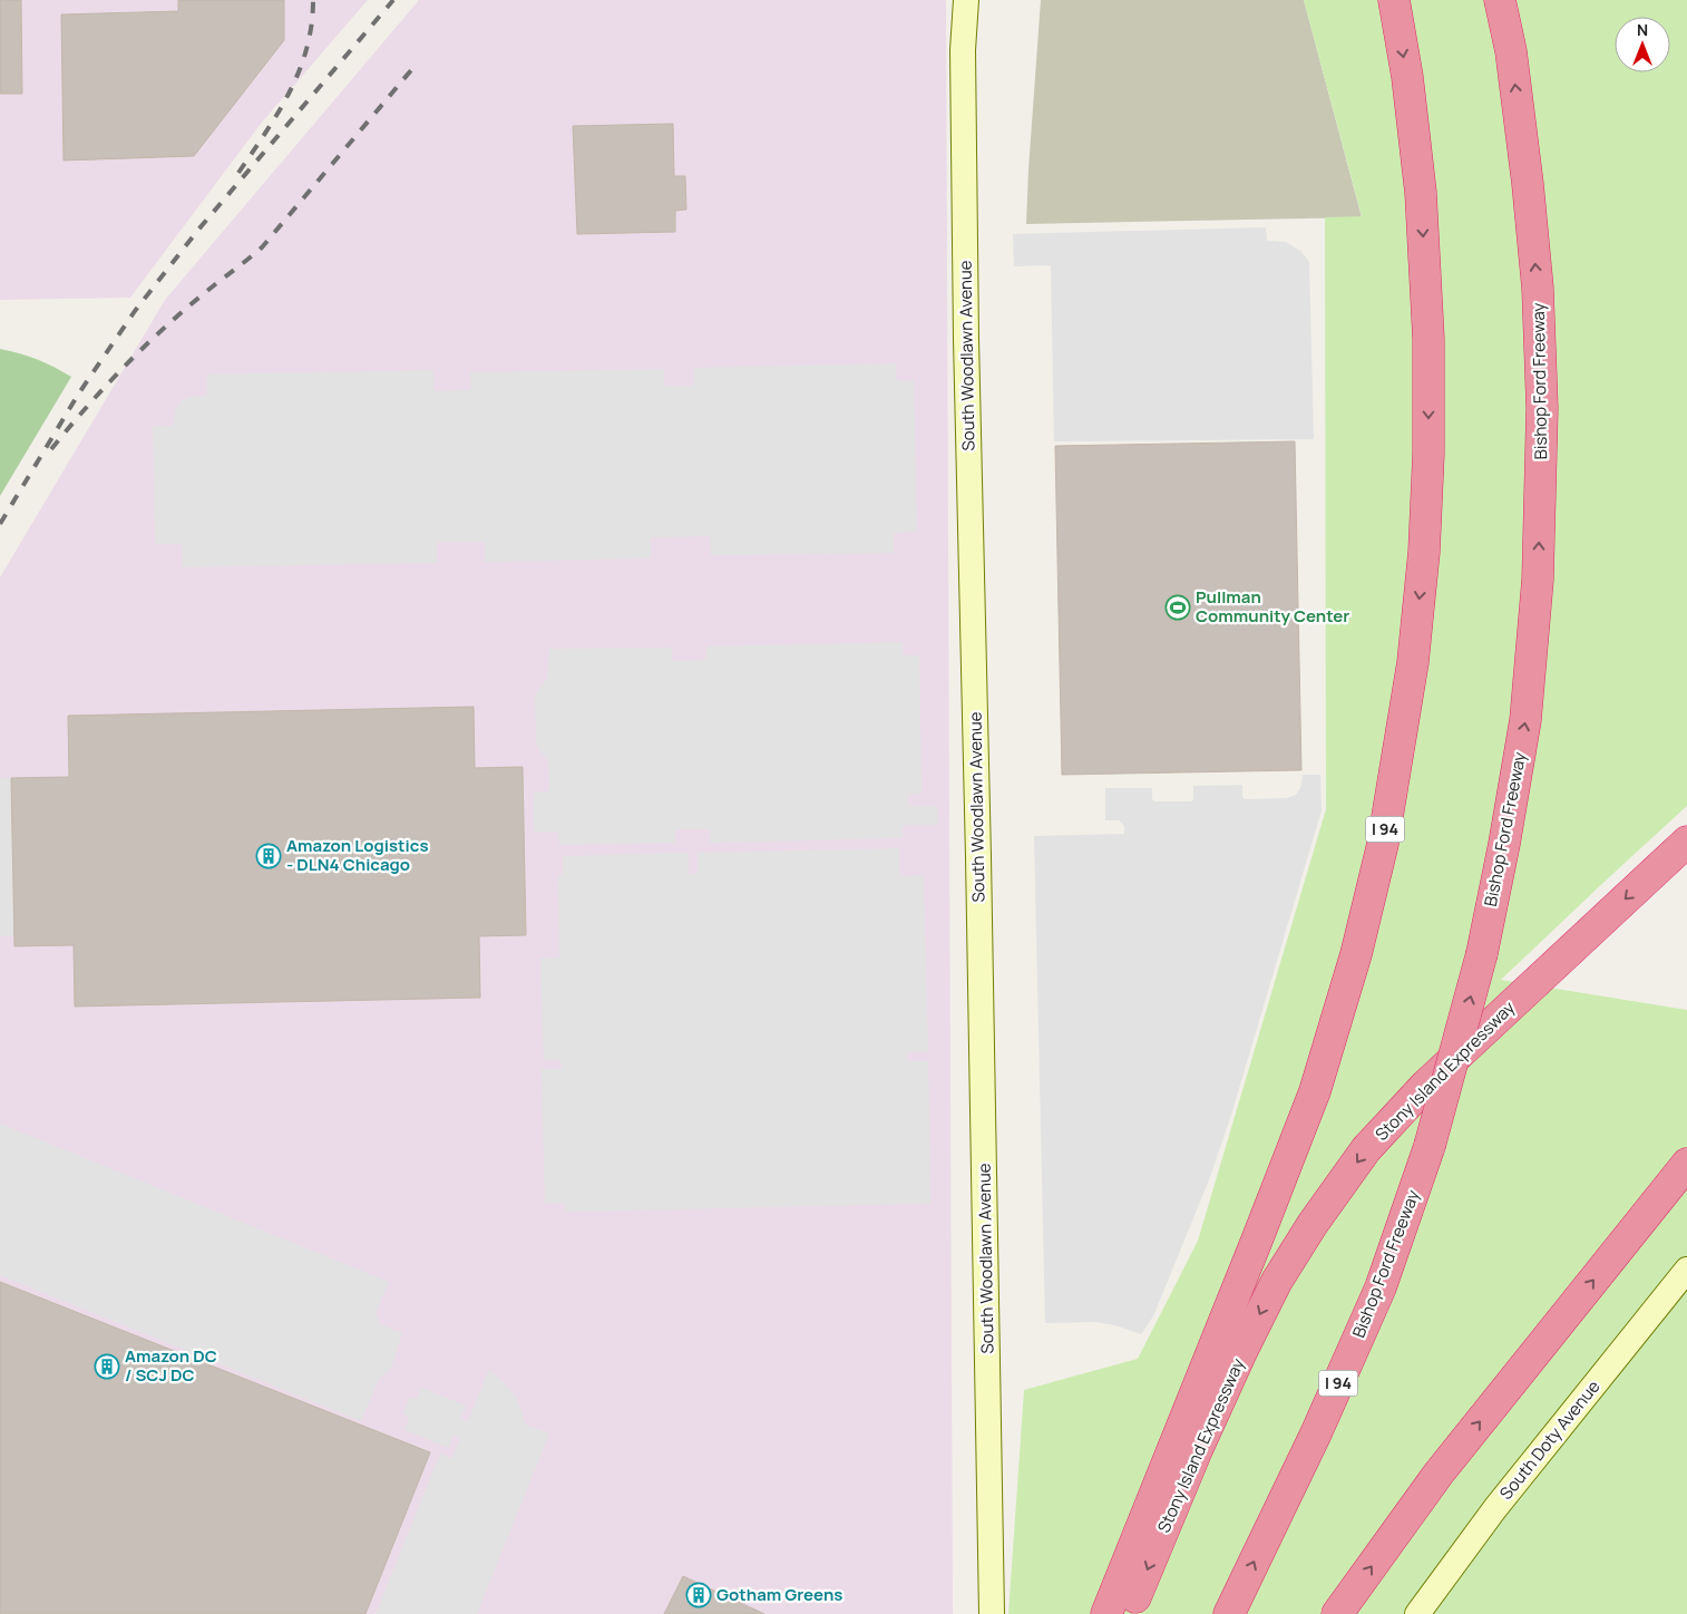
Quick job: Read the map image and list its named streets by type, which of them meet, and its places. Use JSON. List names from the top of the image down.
{
  "streets": {
    "highway": ["Bishop Ford Freeway", "I 94", "Stony Island Expressway"],
    "street": ["South Woodlawn Avenue", "South Doty Avenue"]
  },
  "places": {
    "sports": ["Pullman Community Center"],
    "building": ["Amazon Logistics - DLN4 Chicago", "Amazon DC / SCJ DC", "Gotham Greens"]
  },
  "north": "top"
}
